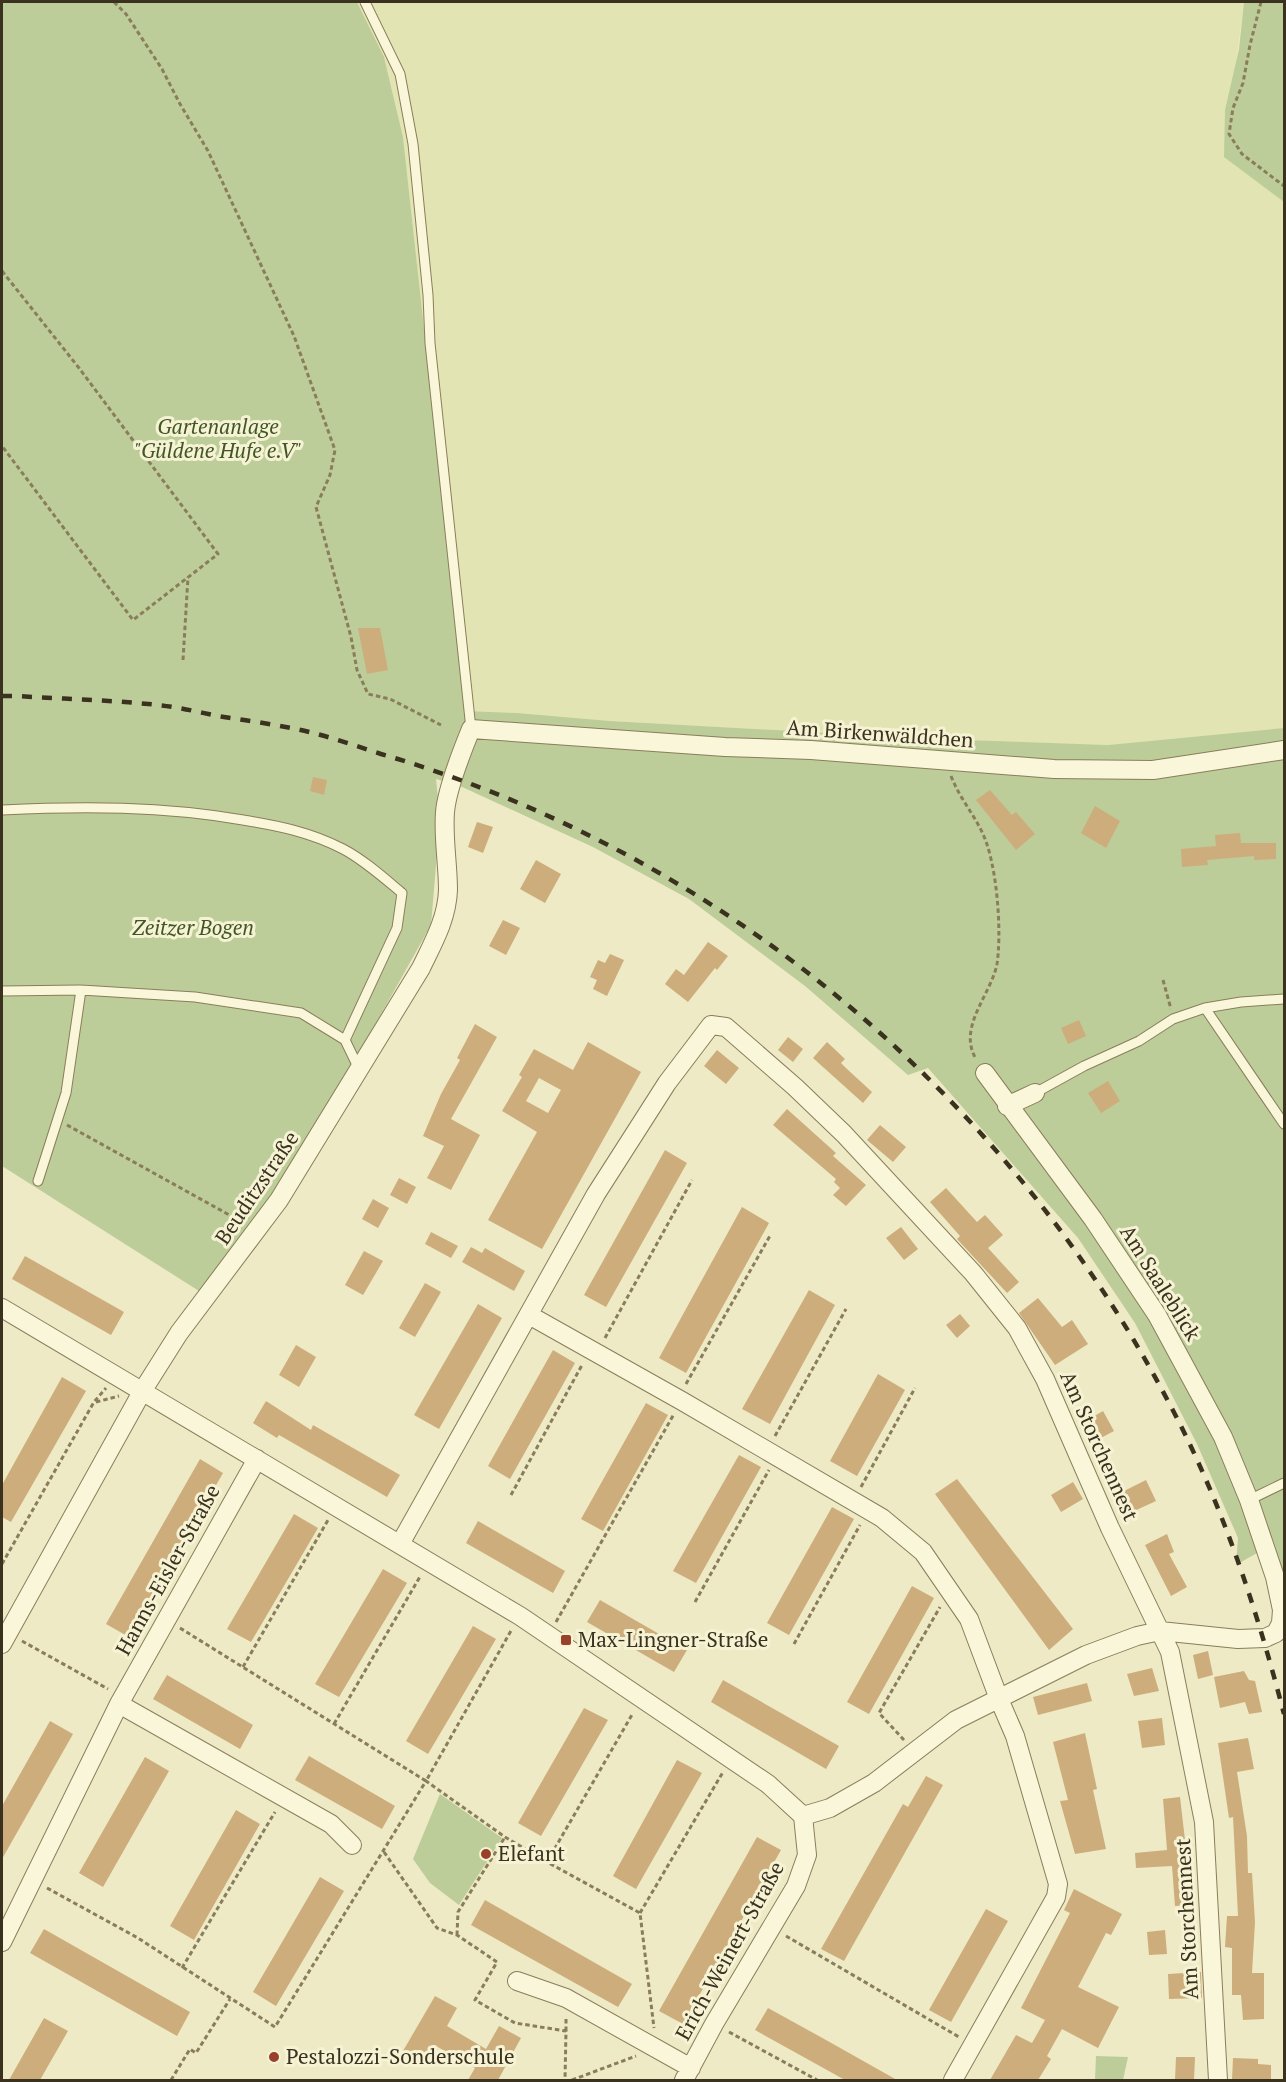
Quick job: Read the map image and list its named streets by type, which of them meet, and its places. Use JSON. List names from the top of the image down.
{
  "streets": {
    "street": [
      "Am Birkenwäldchen",
      "Beuditzstraße",
      "Am Saaleblick",
      "Am Storchennest",
      "Hanns-Eisler-Straße",
      "Erich-Weinert-Straße"
    ]
  },
  "crossings": [
    ["Am Birkenwäldchen", "Beuditzstraße"]
  ],
  "parks": ["Gartenanlage \"Güldene Hufe e.V\"", "Zeitzer Bogen"],
  "places": {
    "transit": ["Max-Lingner-Straße"],
    "other": ["Elefant", "Pestalozzi-Sonderschule"]
  }
}
